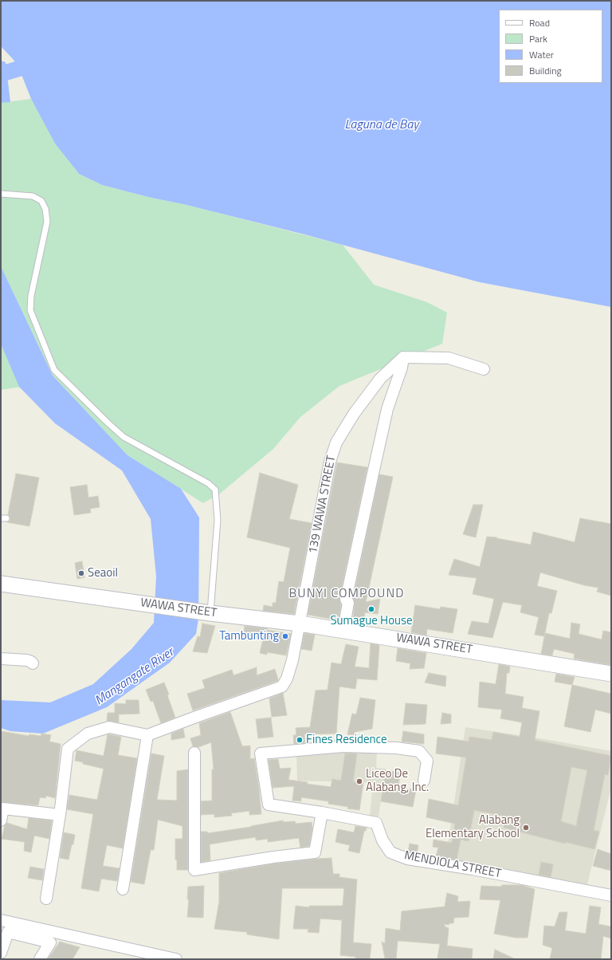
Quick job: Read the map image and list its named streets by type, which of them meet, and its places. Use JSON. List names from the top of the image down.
{
  "streets": {
    "main road": ["WAWA STREET"],
    "street": ["139 WAWA STREET", "MENDIOLA STREET"]
  },
  "crossings": [
    ["139 WAWA STREET", "WAWA STREET"]
  ],
  "districts": ["BUNYI COMPOUND"],
  "water": ["Laguna de Bay", "Mangangate River"],
  "places": [
    "Seaoil",
    "Sumague House",
    "Tambunting",
    "Fines Residence",
    "Liceo De Alabang, Inc.",
    "Alabang Elementary School"
  ],
  "legend": [
    "Road",
    "Park",
    "Water",
    "Building"
  ]
}
